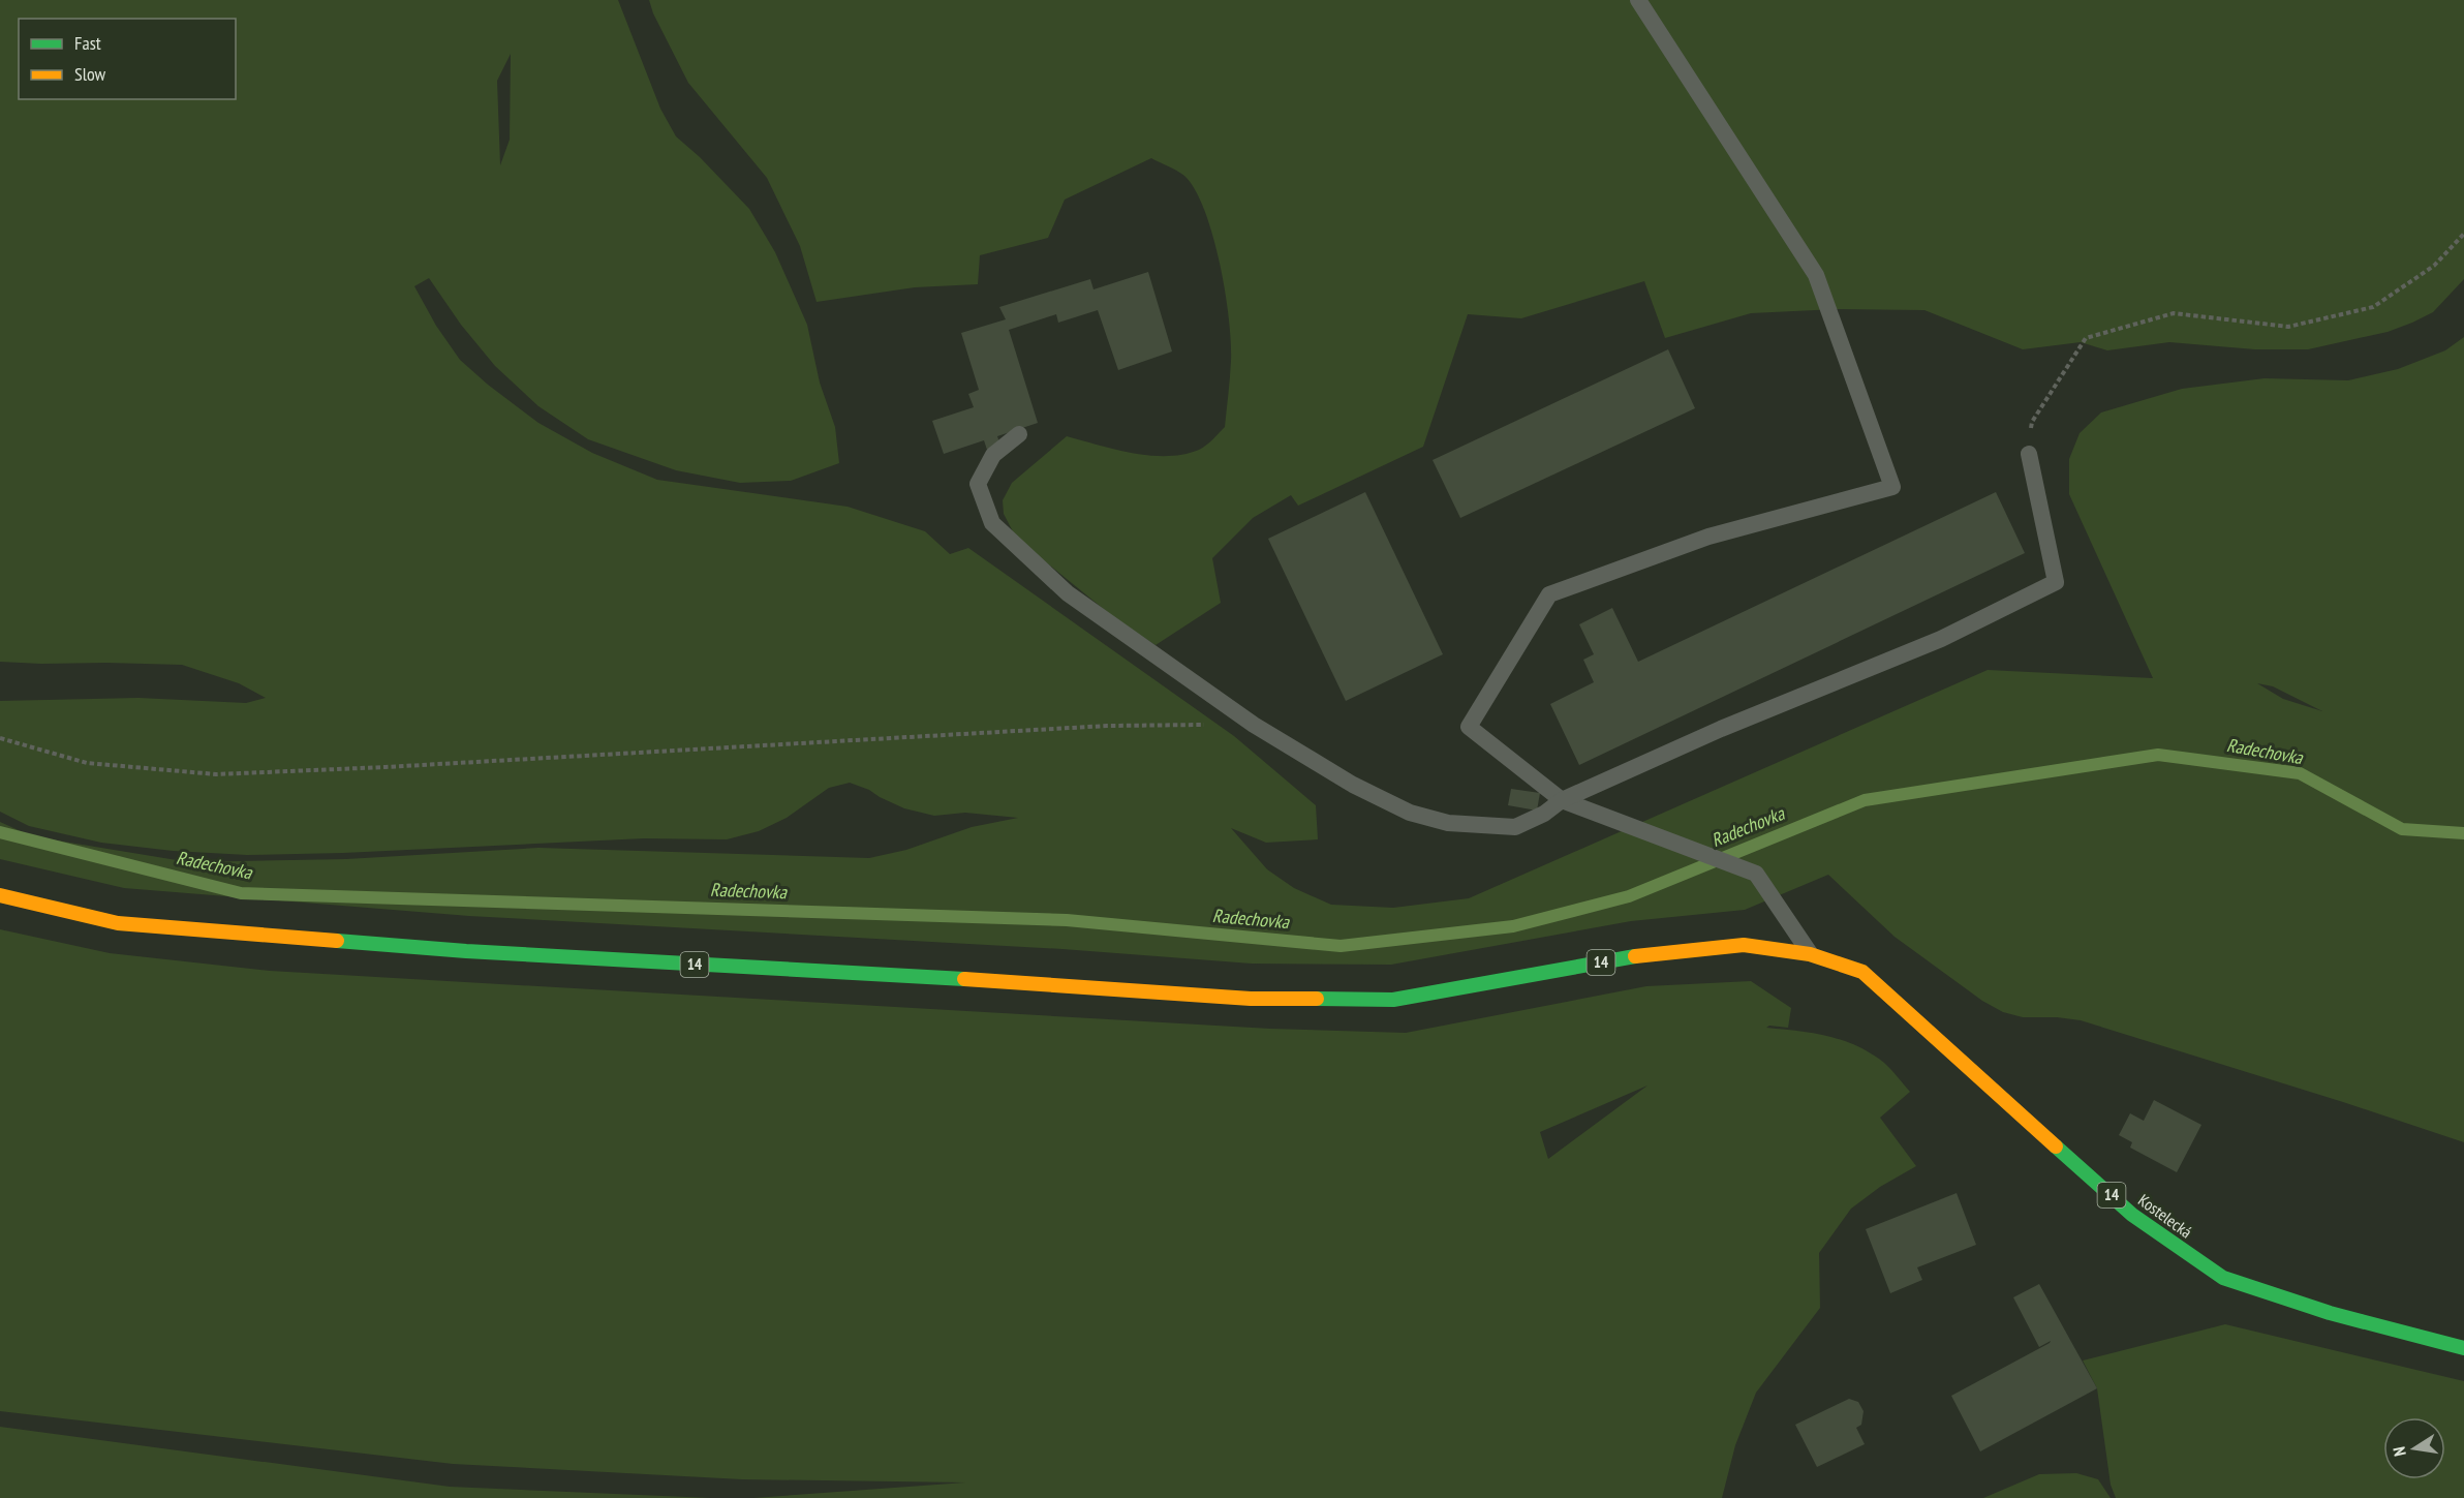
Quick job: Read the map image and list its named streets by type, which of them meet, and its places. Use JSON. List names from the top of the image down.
{
  "streets": {
    "main road": ["14", "Kostelecká"]
  },
  "crossings": [
    ["14", "Kostelecká"]
  ],
  "water": ["Radechovka"],
  "legend": ["Fast", "Slow"],
  "north": "left"
}
